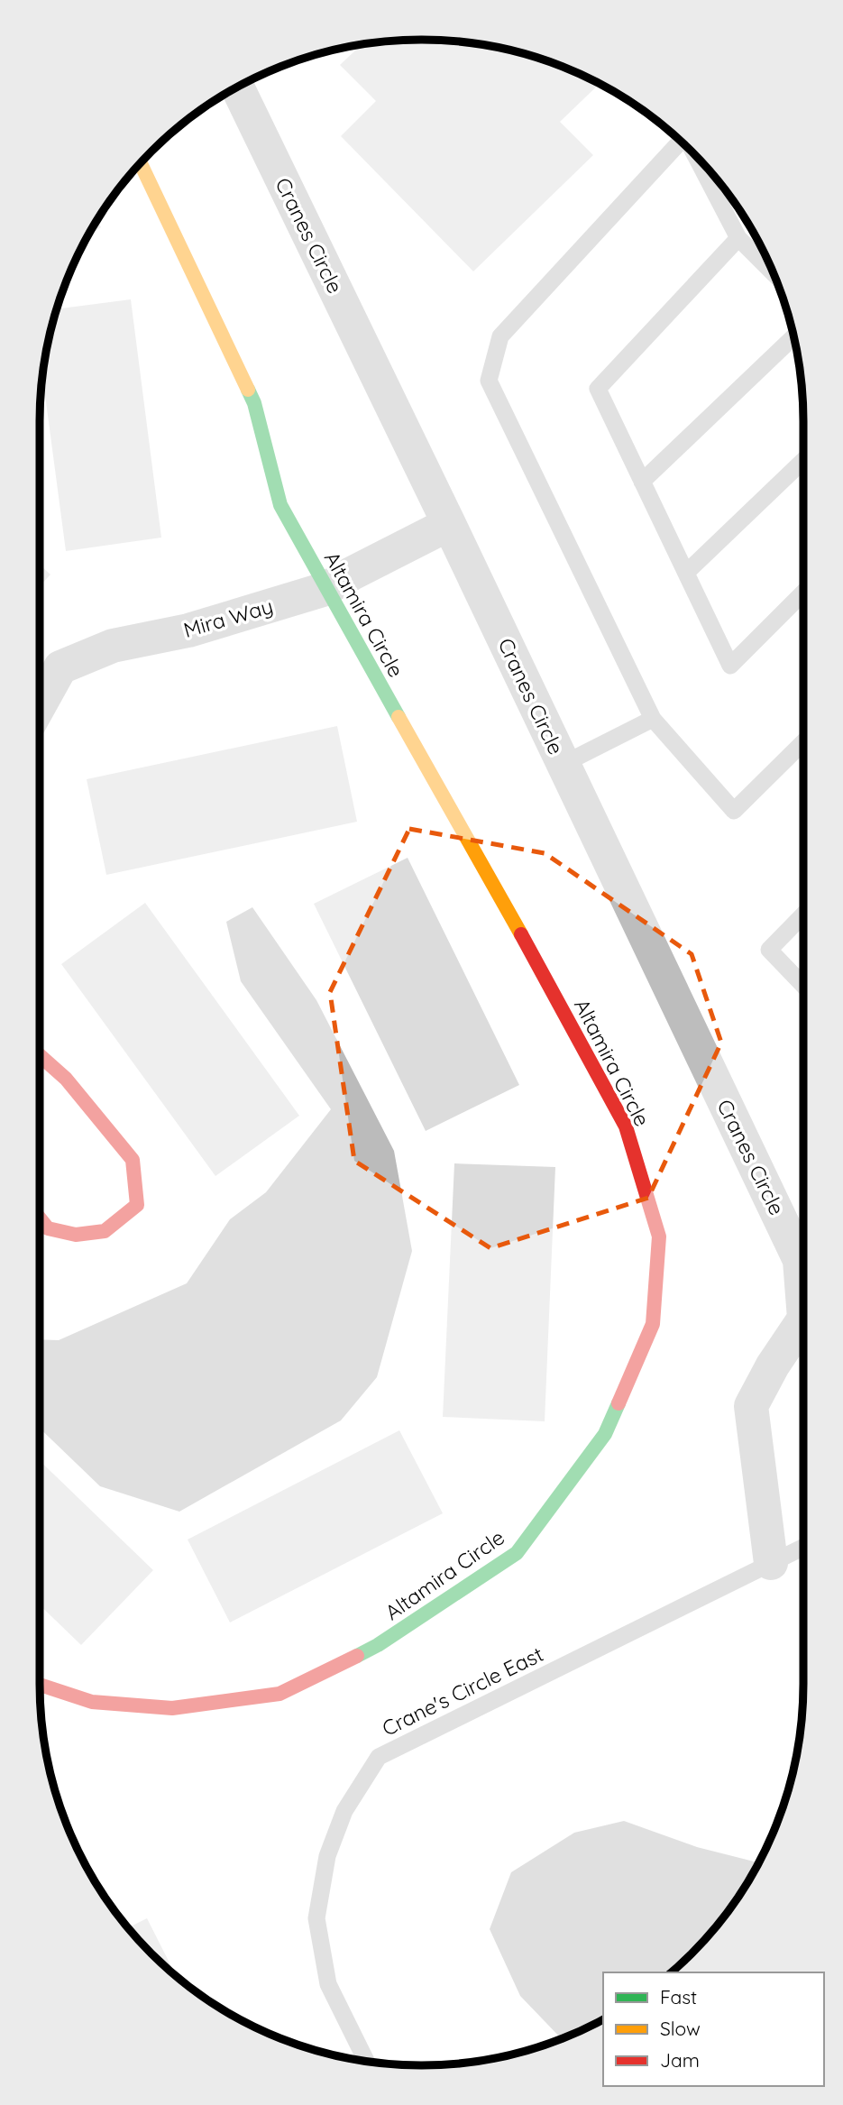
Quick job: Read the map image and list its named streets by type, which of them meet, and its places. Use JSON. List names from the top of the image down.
{
  "streets": {
    "street": ["Cranes Circle", "Altamira Circle", "Mira Way"],
    "lane": ["Crane's Circle East"]
  },
  "crossings": [
    ["Cranes Circle", "Mira Way"],
    ["Cranes Circle", "Crane's Circle East"],
    ["Altamira Circle", "Mira Way"]
  ],
  "legend": ["Fast", "Slow", "Jam"]
}
